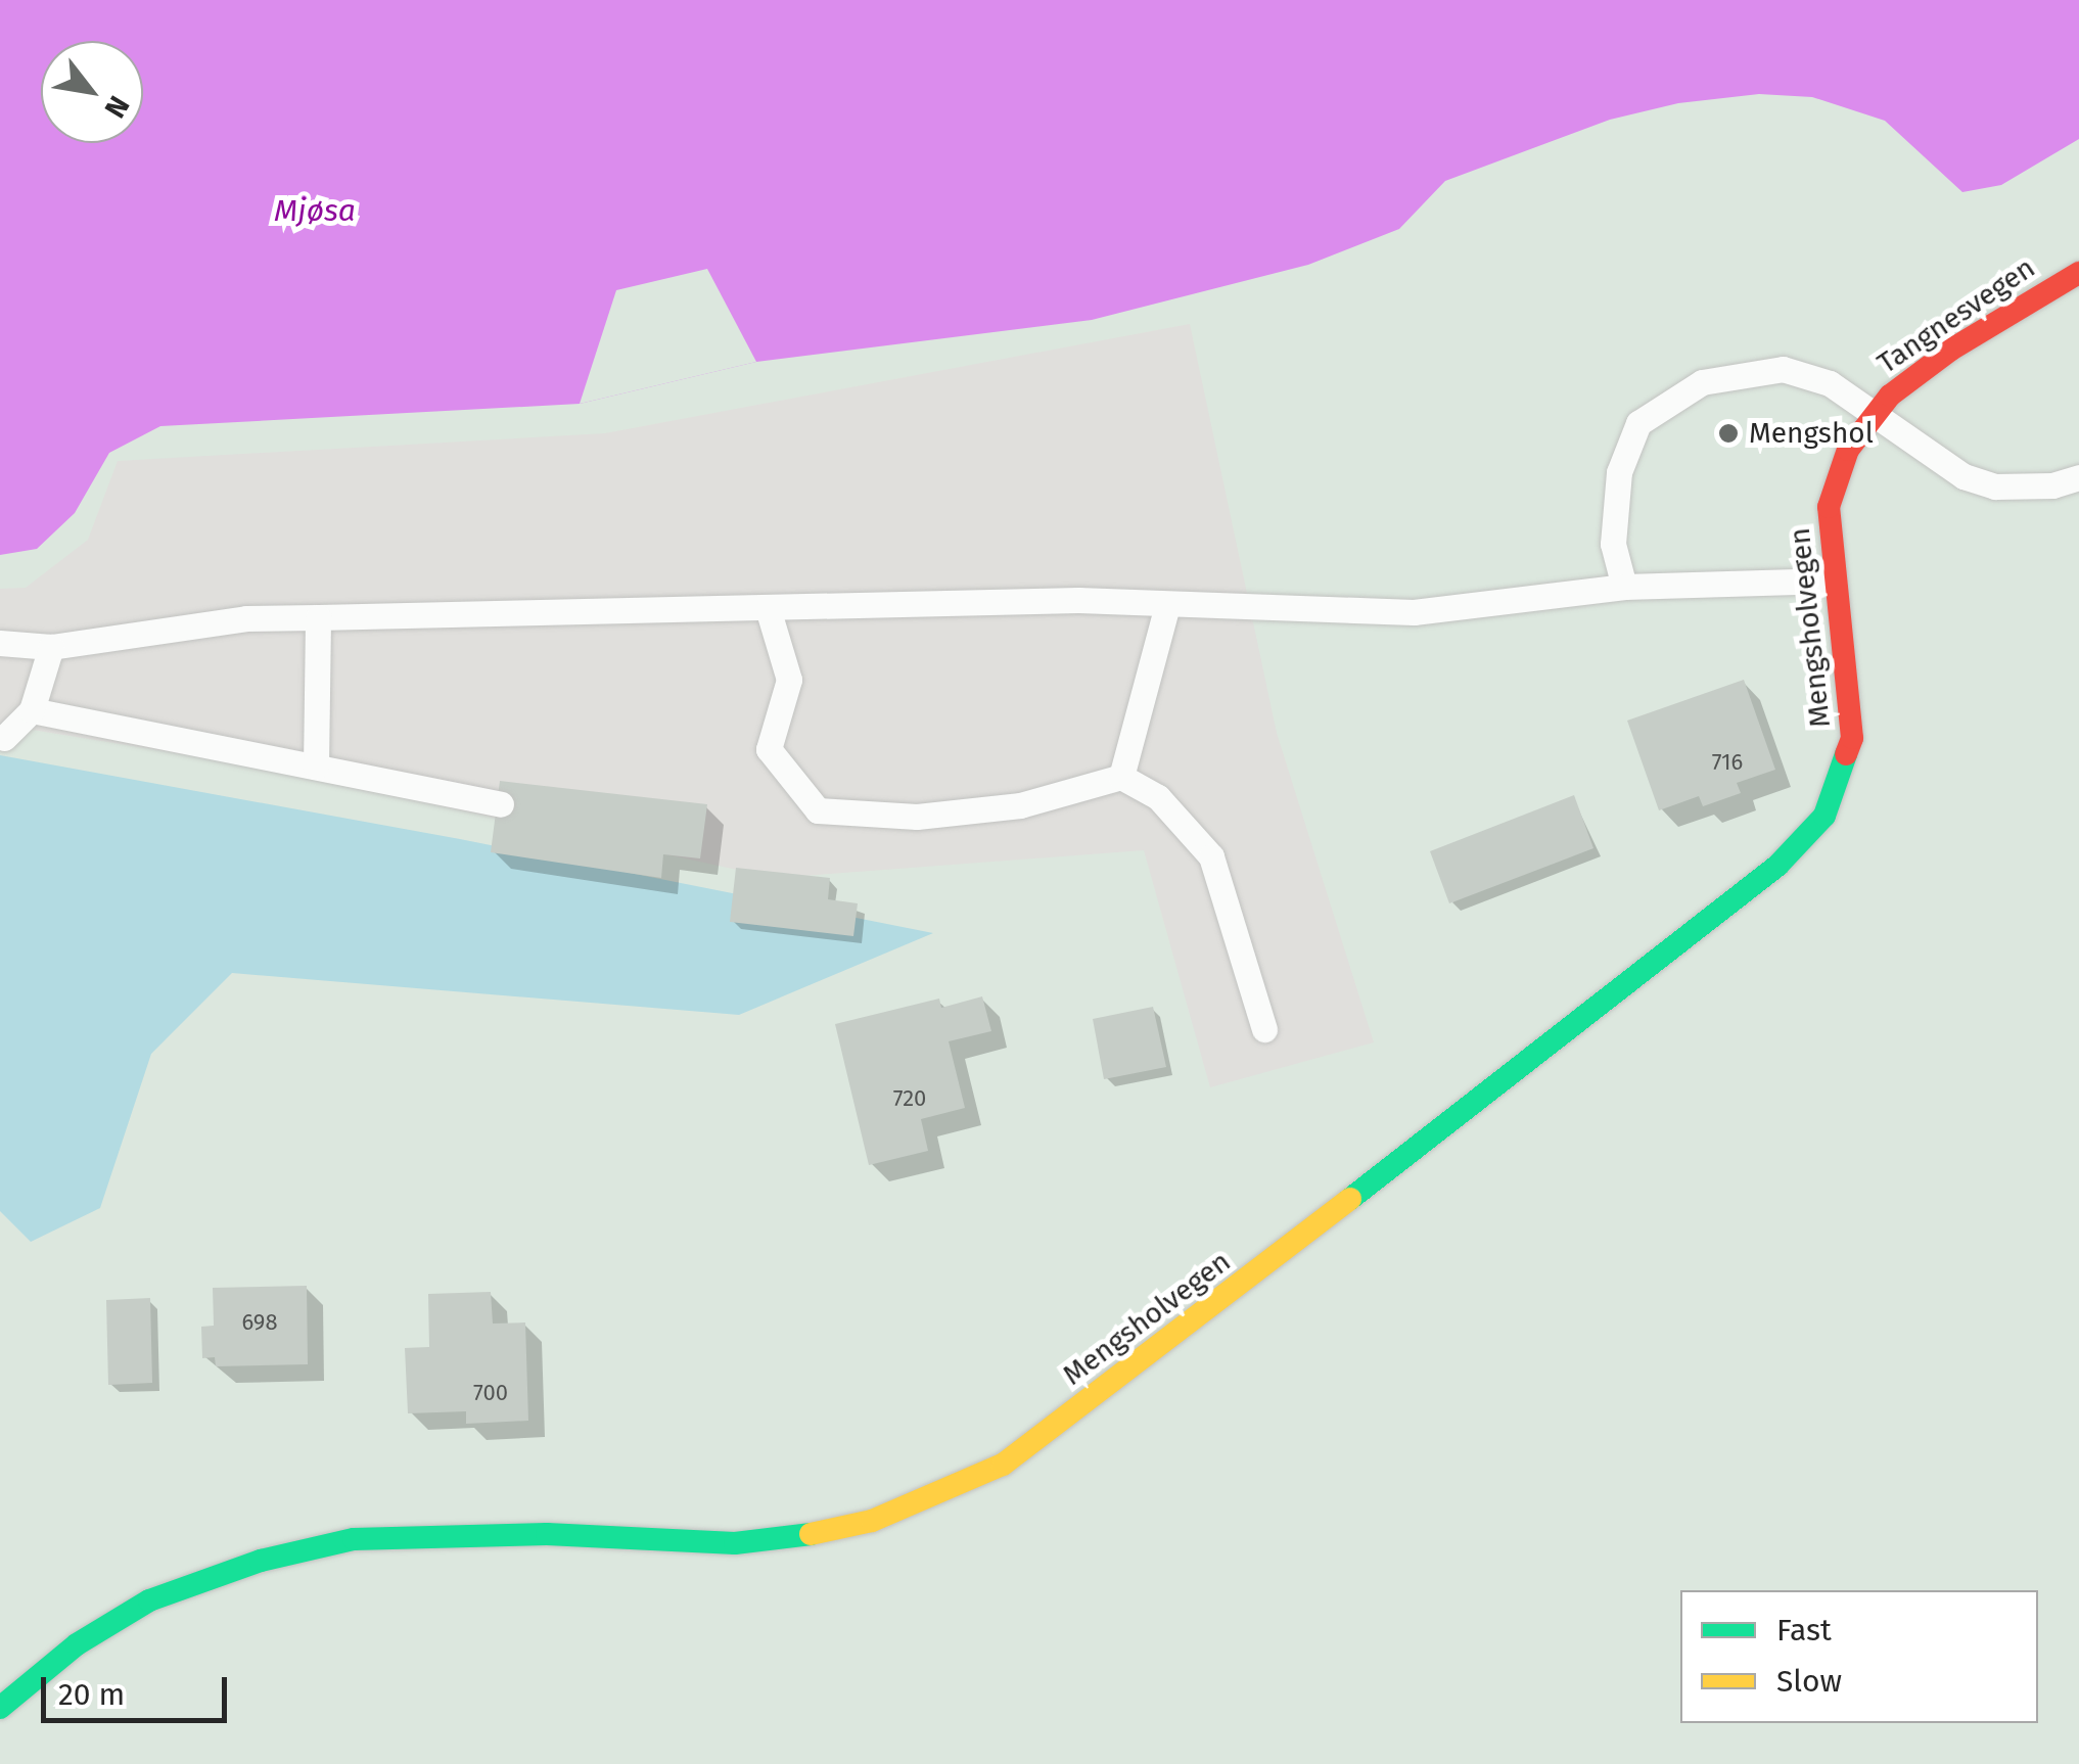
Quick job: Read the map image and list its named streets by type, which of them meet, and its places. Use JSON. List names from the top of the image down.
{
  "streets": {
    "main road": ["Tangnesvegen", "Mengsholvegen"]
  },
  "crossings": [
    ["Tangnesvegen", "Mengsholvegen"]
  ],
  "water": ["Mjøsa"],
  "places": ["Mengshol"],
  "house_numbers": [
    "716",
    "720",
    "698",
    "700"
  ],
  "legend": ["Fast", "Slow"],
  "scale_bar": "20 m",
  "north": "bottom right"
}
